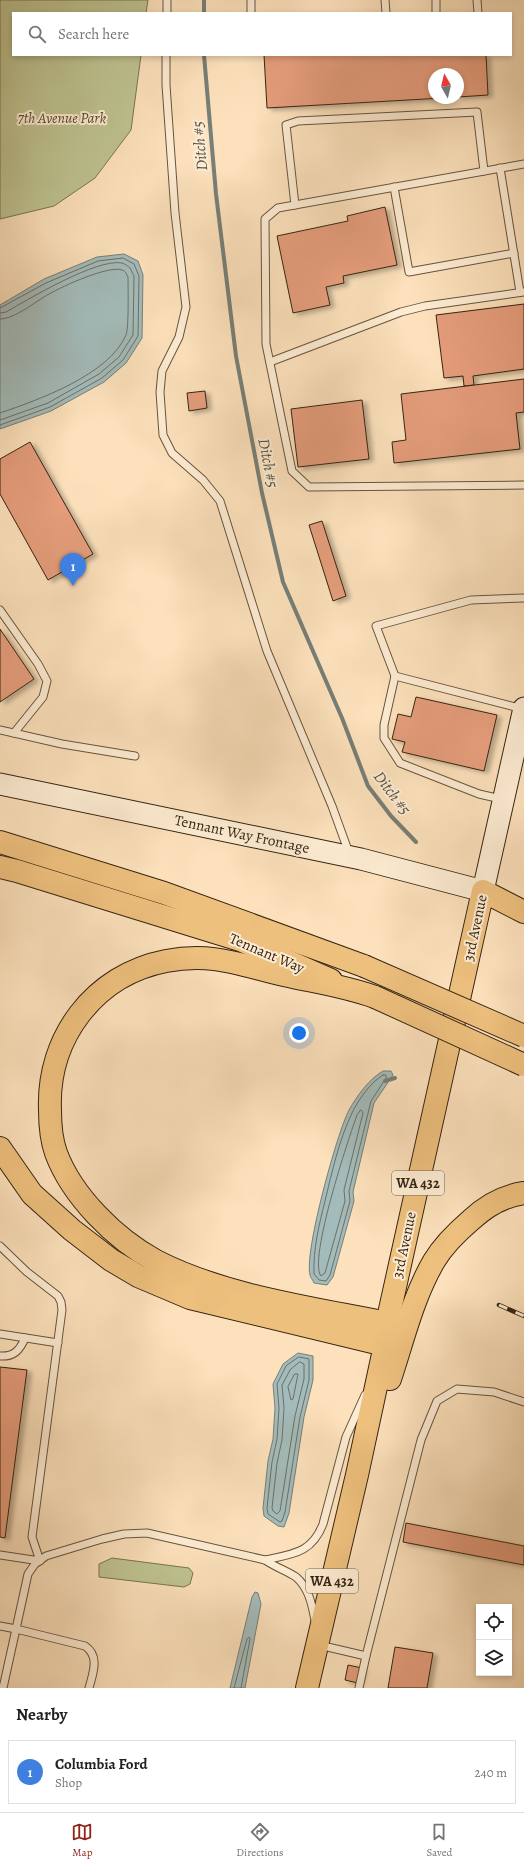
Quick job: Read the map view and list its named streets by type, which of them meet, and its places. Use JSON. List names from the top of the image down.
{
  "streets": {
    "main road": [
      "Tennant Way Frontage",
      "3rd Avenue",
      "Tennant Way",
      "WA 432"
    ]
  },
  "crossings": [
    ["Tennant Way Frontage", "3rd Avenue"]
  ],
  "water": ["Ditch #5"],
  "parks": ["7th Avenue Park"],
  "north": "top",
  "page": {
    "search": "Search here",
    "pins": "1",
    "heading": "Nearby",
    "list": [
      {
        "mark": "1",
        "name": "Columbia Ford",
        "note": "Shop",
        "value": "240 m"
      }
    ],
    "nav": ["Map", "Directions", "Saved"]
  }
}
